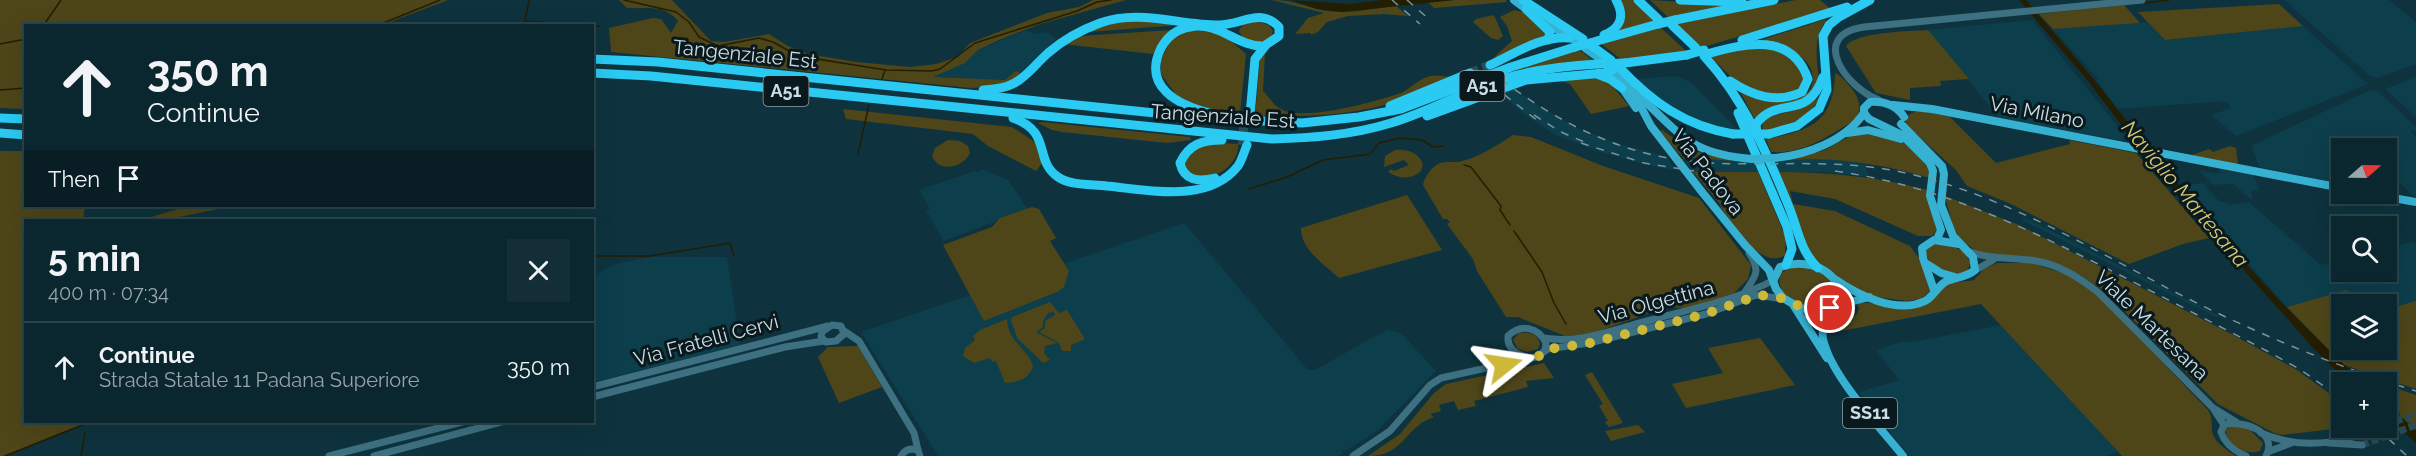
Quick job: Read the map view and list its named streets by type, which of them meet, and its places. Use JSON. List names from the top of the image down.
{
  "streets": {
    "highway": ["Tangenziale Est", "A51"],
    "main road": ["Via Milano", "Via Padova", "SS11"],
    "street": ["Via Olgettina", "Viale Martesana", "Via Fratelli Cervi"]
  },
  "crossings": [
    ["Tangenziale Est", "A51"],
    ["Tangenziale Est", "Via Padova"],
    ["Via Padova", "Via Olgettina"],
    ["Via Padova", "SS11"],
    ["Via Olgettina", "SS11"]
  ],
  "water": ["Naviglio Martesana"],
  "north": "right",
  "page": {
    "turn": ["350 m", "Continue"],
    "map_buttons": "+",
    "then": "Then",
    "heading": ["5 min", "400 m · 07:34"],
    "list": [
      {
        "name": "Continue",
        "note": "Strada Statale 11 Padana Superiore",
        "value": "350 m"
      }
    ]
  }
}
